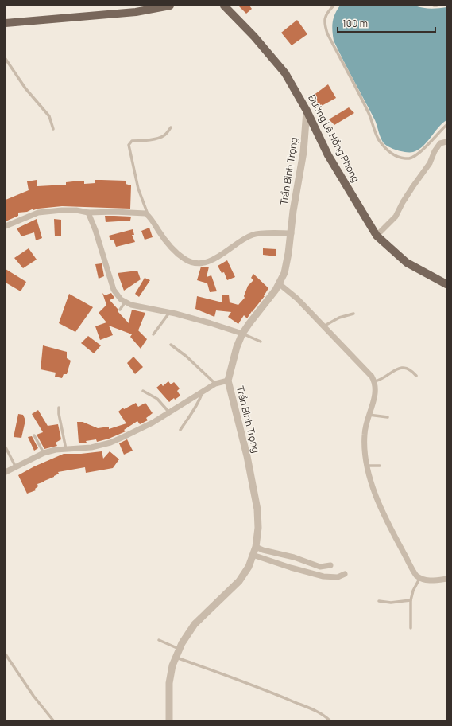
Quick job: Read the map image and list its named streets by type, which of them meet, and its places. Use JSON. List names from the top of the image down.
{
  "streets": {
    "main road": ["Đường Lê Hồng Phong"],
    "street": ["Trần Bình Trọng"]
  },
  "crossings": [
    ["Đường Lê Hồng Phong", "Trần Bình Trọng"]
  ],
  "scale_bar": "100 m"
}
